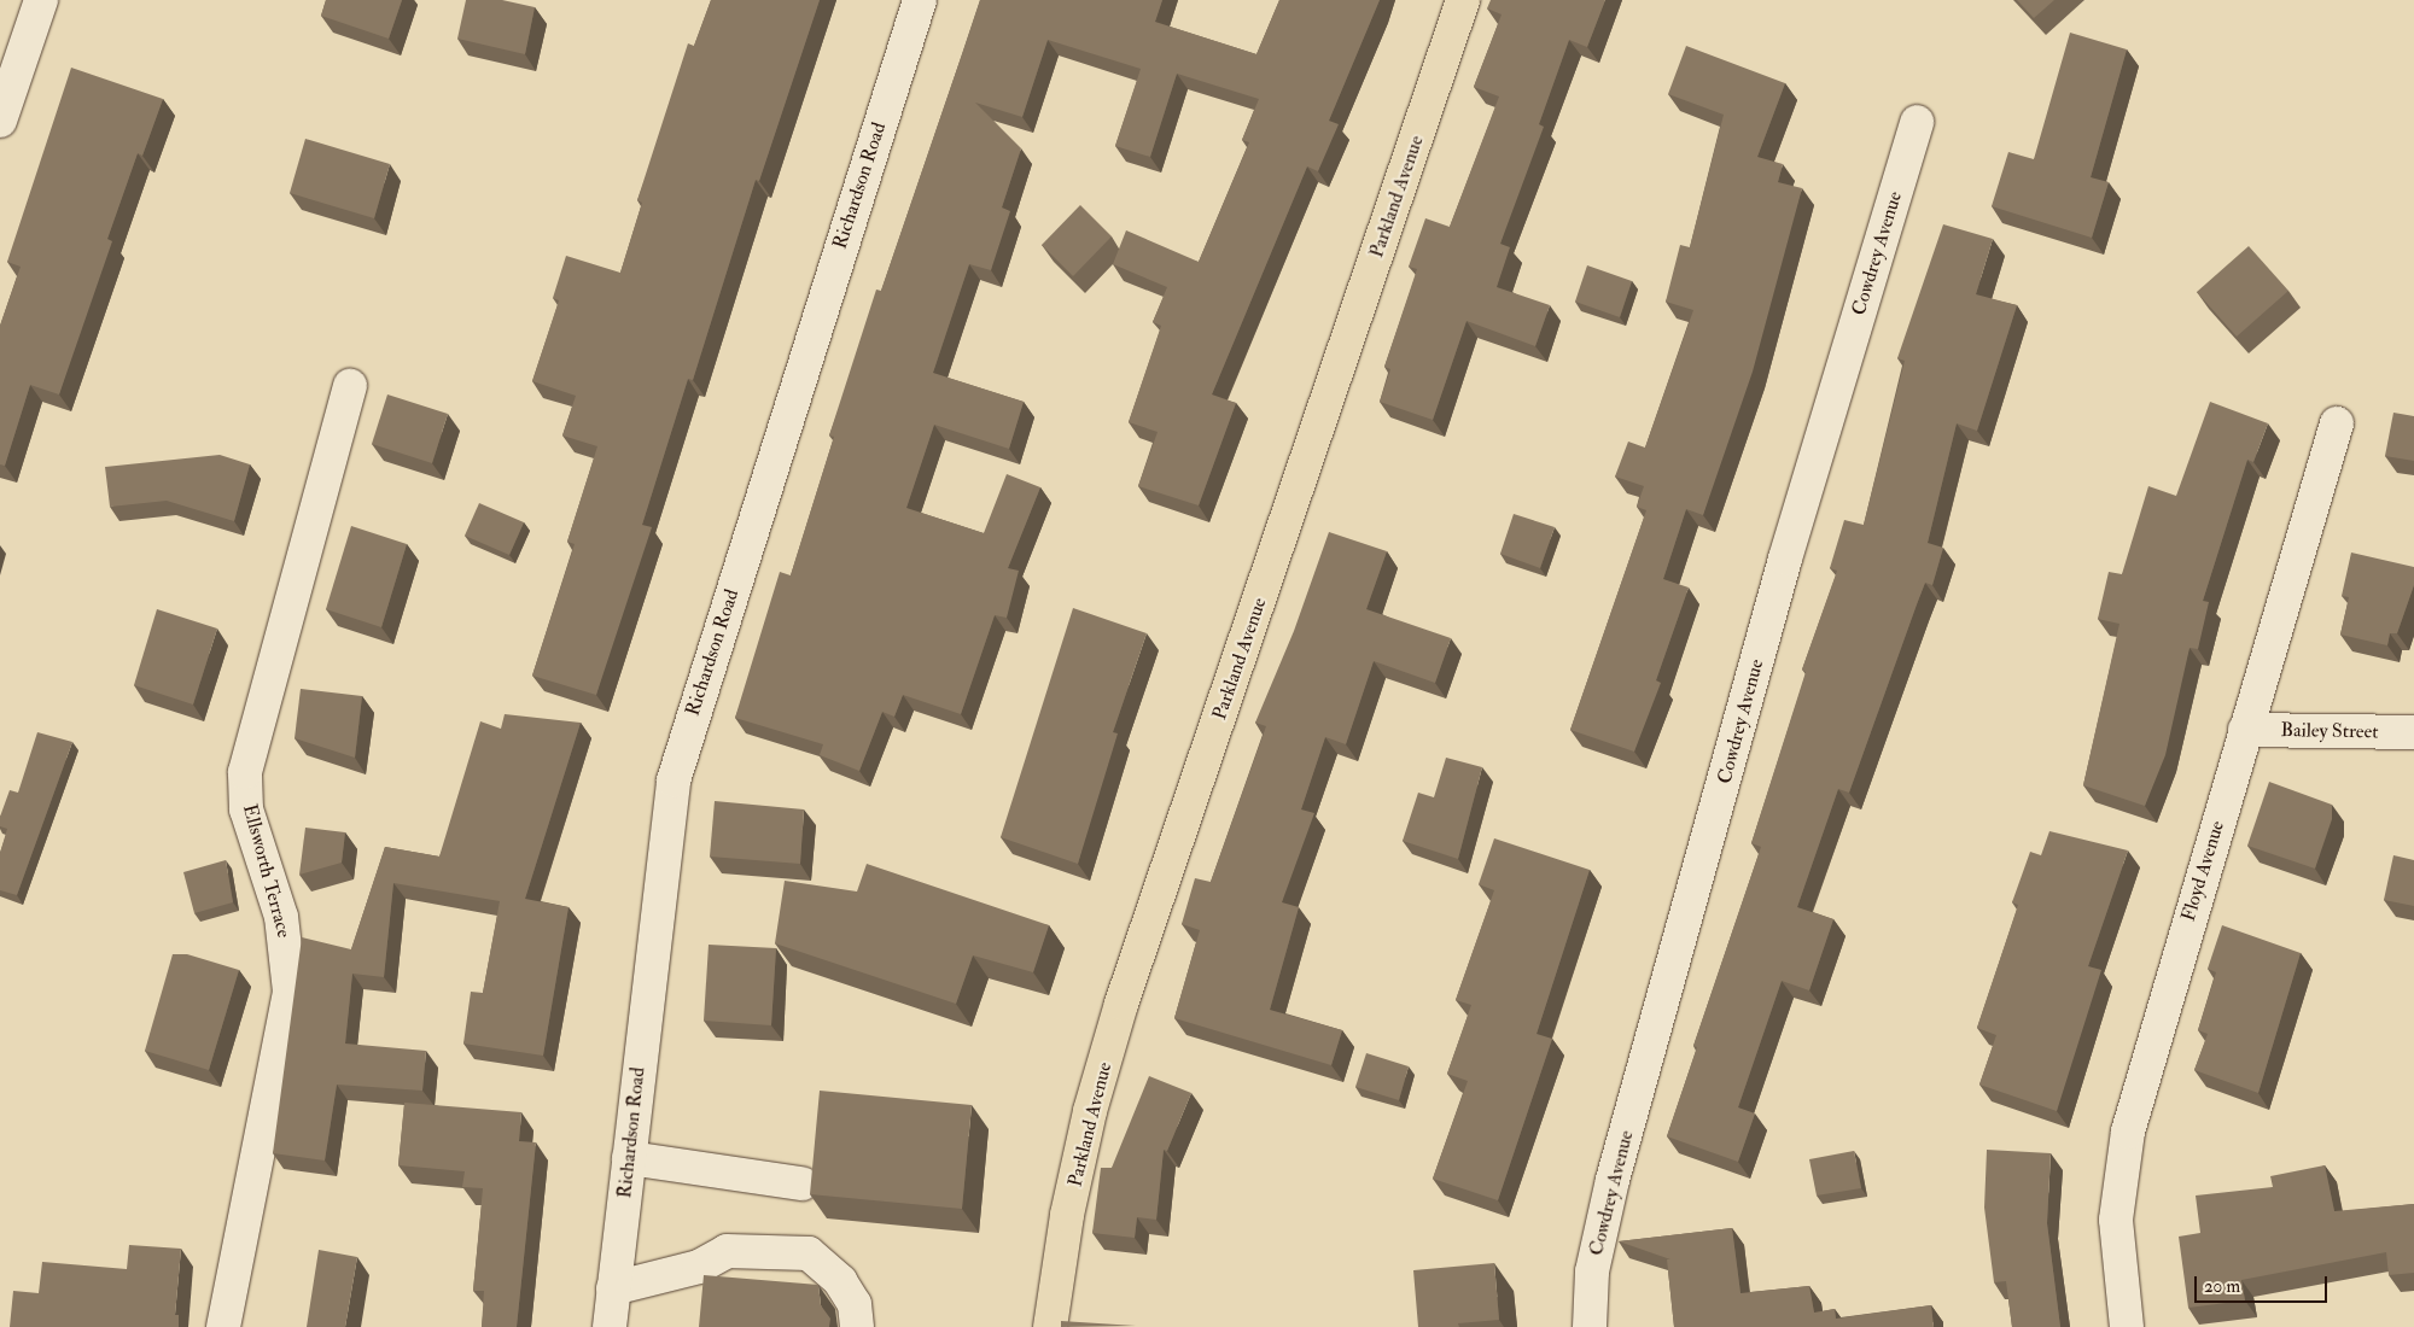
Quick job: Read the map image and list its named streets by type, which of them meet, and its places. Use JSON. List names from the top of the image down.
{
  "streets": {
    "main road": ["Parkland Avenue"],
    "street": [
      "Richardson Road",
      "Cowdrey Avenue",
      "Bailey Street",
      "Ellsworth Terrace",
      "Floyd Avenue"
    ]
  },
  "crossings": [
    ["Bailey Street", "Floyd Avenue"]
  ],
  "scale_bar": "20 m"
}
